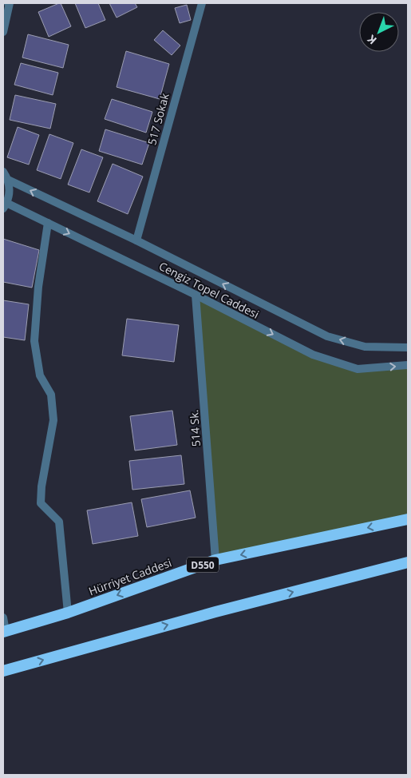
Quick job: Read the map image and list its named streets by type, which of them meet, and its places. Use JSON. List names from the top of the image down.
{
  "streets": {
    "highway": ["D550", "Hürriyet Caddesi"],
    "street": ["517 Sokak", "Cengiz Topel Caddesi", "514 Sk."]
  },
  "crossings": [
    ["517 Sokak", "Cengiz Topel Caddesi"],
    ["Cengiz Topel Caddesi", "514 Sk."],
    ["514 Sk.", "Hürriyet Caddesi"]
  ],
  "north": "bottom left"
}
